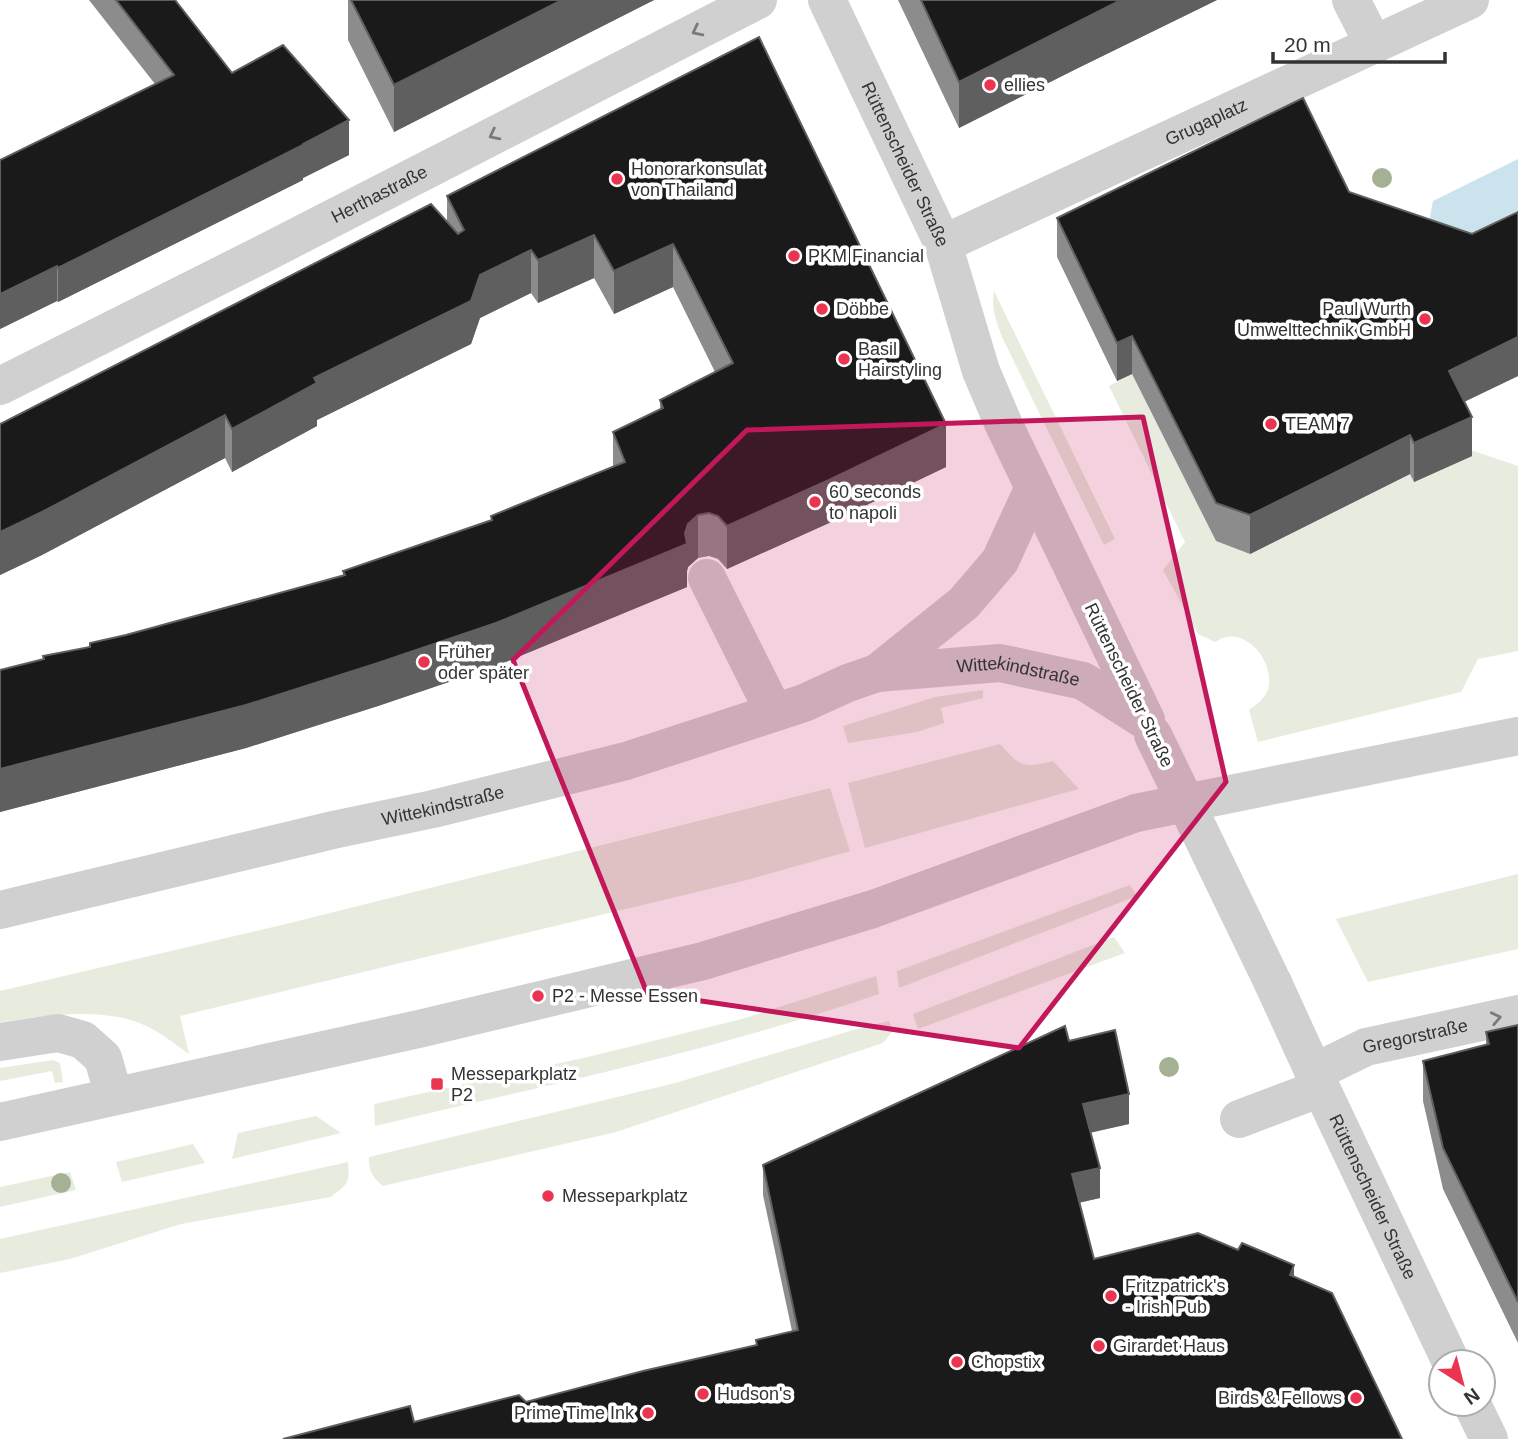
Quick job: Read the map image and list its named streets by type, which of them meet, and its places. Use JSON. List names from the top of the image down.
{
  "streets": {
    "street": [
      "Grugaplatz",
      "Rüttenscheider Straße",
      "Herthastraße",
      "Wittekindstraße",
      "Gregorstraße"
    ]
  },
  "crossings": [
    ["Grugaplatz", "Rüttenscheider Straße"],
    ["Rüttenscheider Straße", "Wittekindstraße"],
    ["Rüttenscheider Straße", "Gregorstraße"]
  ],
  "one_way": ["Herthastraße"],
  "places": {
    "other": [
      "ellies",
      "Honorarkonsulat von Thailand",
      "PKM Financial",
      "Döbbe",
      "Paul Wurth Umwelttechnik GmbH",
      "Basil Hairstyling",
      "TEAM 7",
      "60 seconds to napoli",
      "Früher oder später",
      "P2 - Messe Essen",
      "Messeparkplatz",
      "Fritzpatrick's - Irish Pub",
      "Girardet Haus",
      "Chopstix",
      "Hudson's",
      "Birds & Fellows",
      "Prime Time Ink"
    ],
    "transit": ["Messeparkplatz P2"]
  },
  "scale_bar": "20 m",
  "north": "bottom right"
}
